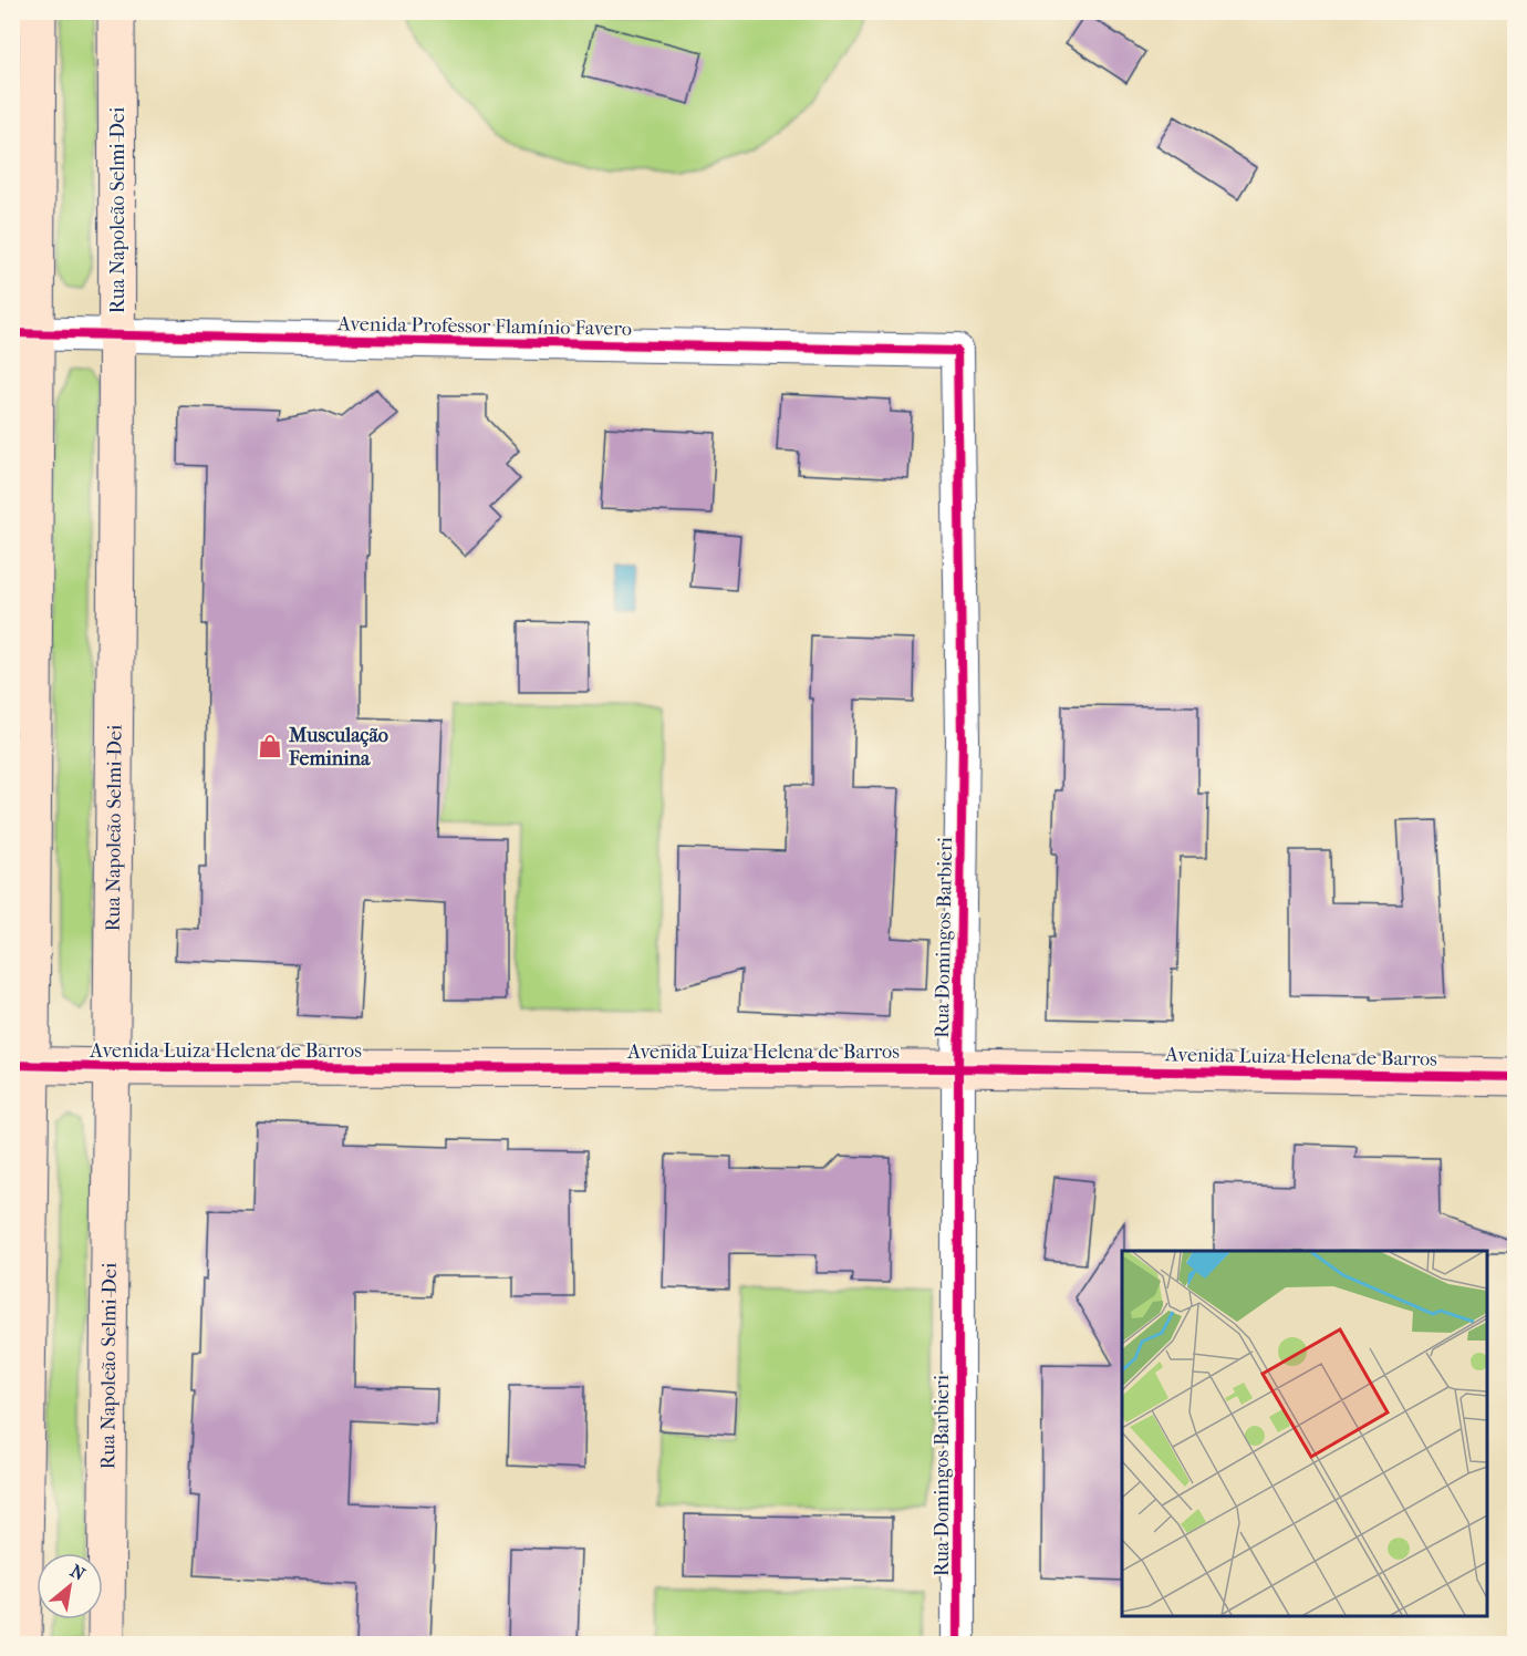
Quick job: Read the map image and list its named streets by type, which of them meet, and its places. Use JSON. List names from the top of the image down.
{
  "streets": {
    "main road": ["Rua Napoleão Selmi-Dei", "Avenida Luiza Helena de Barros"],
    "street": ["Avenida Professor Flamínio Favero", "Rua Domingos Barbieri"]
  },
  "crossings": [
    ["Rua Napoleão Selmi-Dei", "Avenida Professor Flamínio Favero"],
    ["Rua Napoleão Selmi-Dei", "Avenida Luiza Helena de Barros"],
    ["Avenida Professor Flamínio Favero", "Rua Domingos Barbieri"],
    ["Rua Domingos Barbieri", "Avenida Luiza Helena de Barros"]
  ],
  "places": {
    "shop": ["Musculação Feminina"]
  },
  "north": "top right"
}
